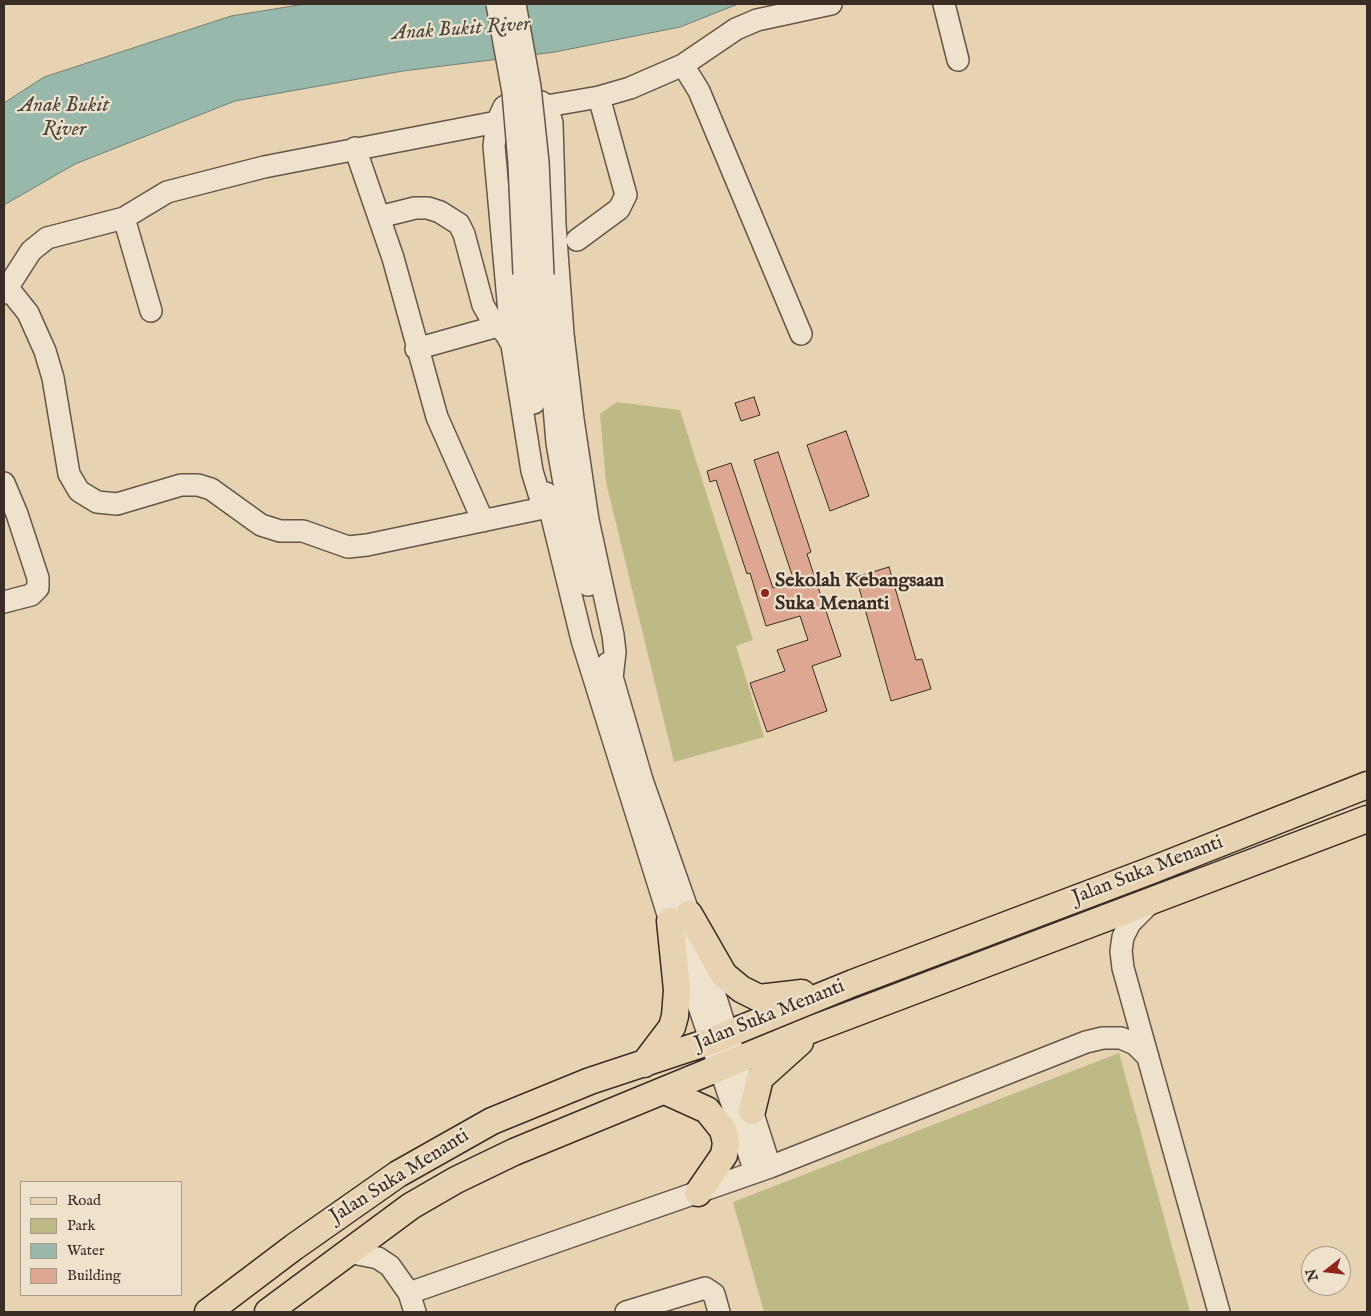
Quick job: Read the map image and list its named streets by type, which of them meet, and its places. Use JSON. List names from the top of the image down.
{
  "streets": {
    "main road": ["Jalan Suka Menanti"]
  },
  "water": ["Anak Bukit River"],
  "places": ["Sekolah Kebangsaan Suka Menanti"],
  "legend": [
    "Road",
    "Park",
    "Water",
    "Building"
  ],
  "north": "left"
}
